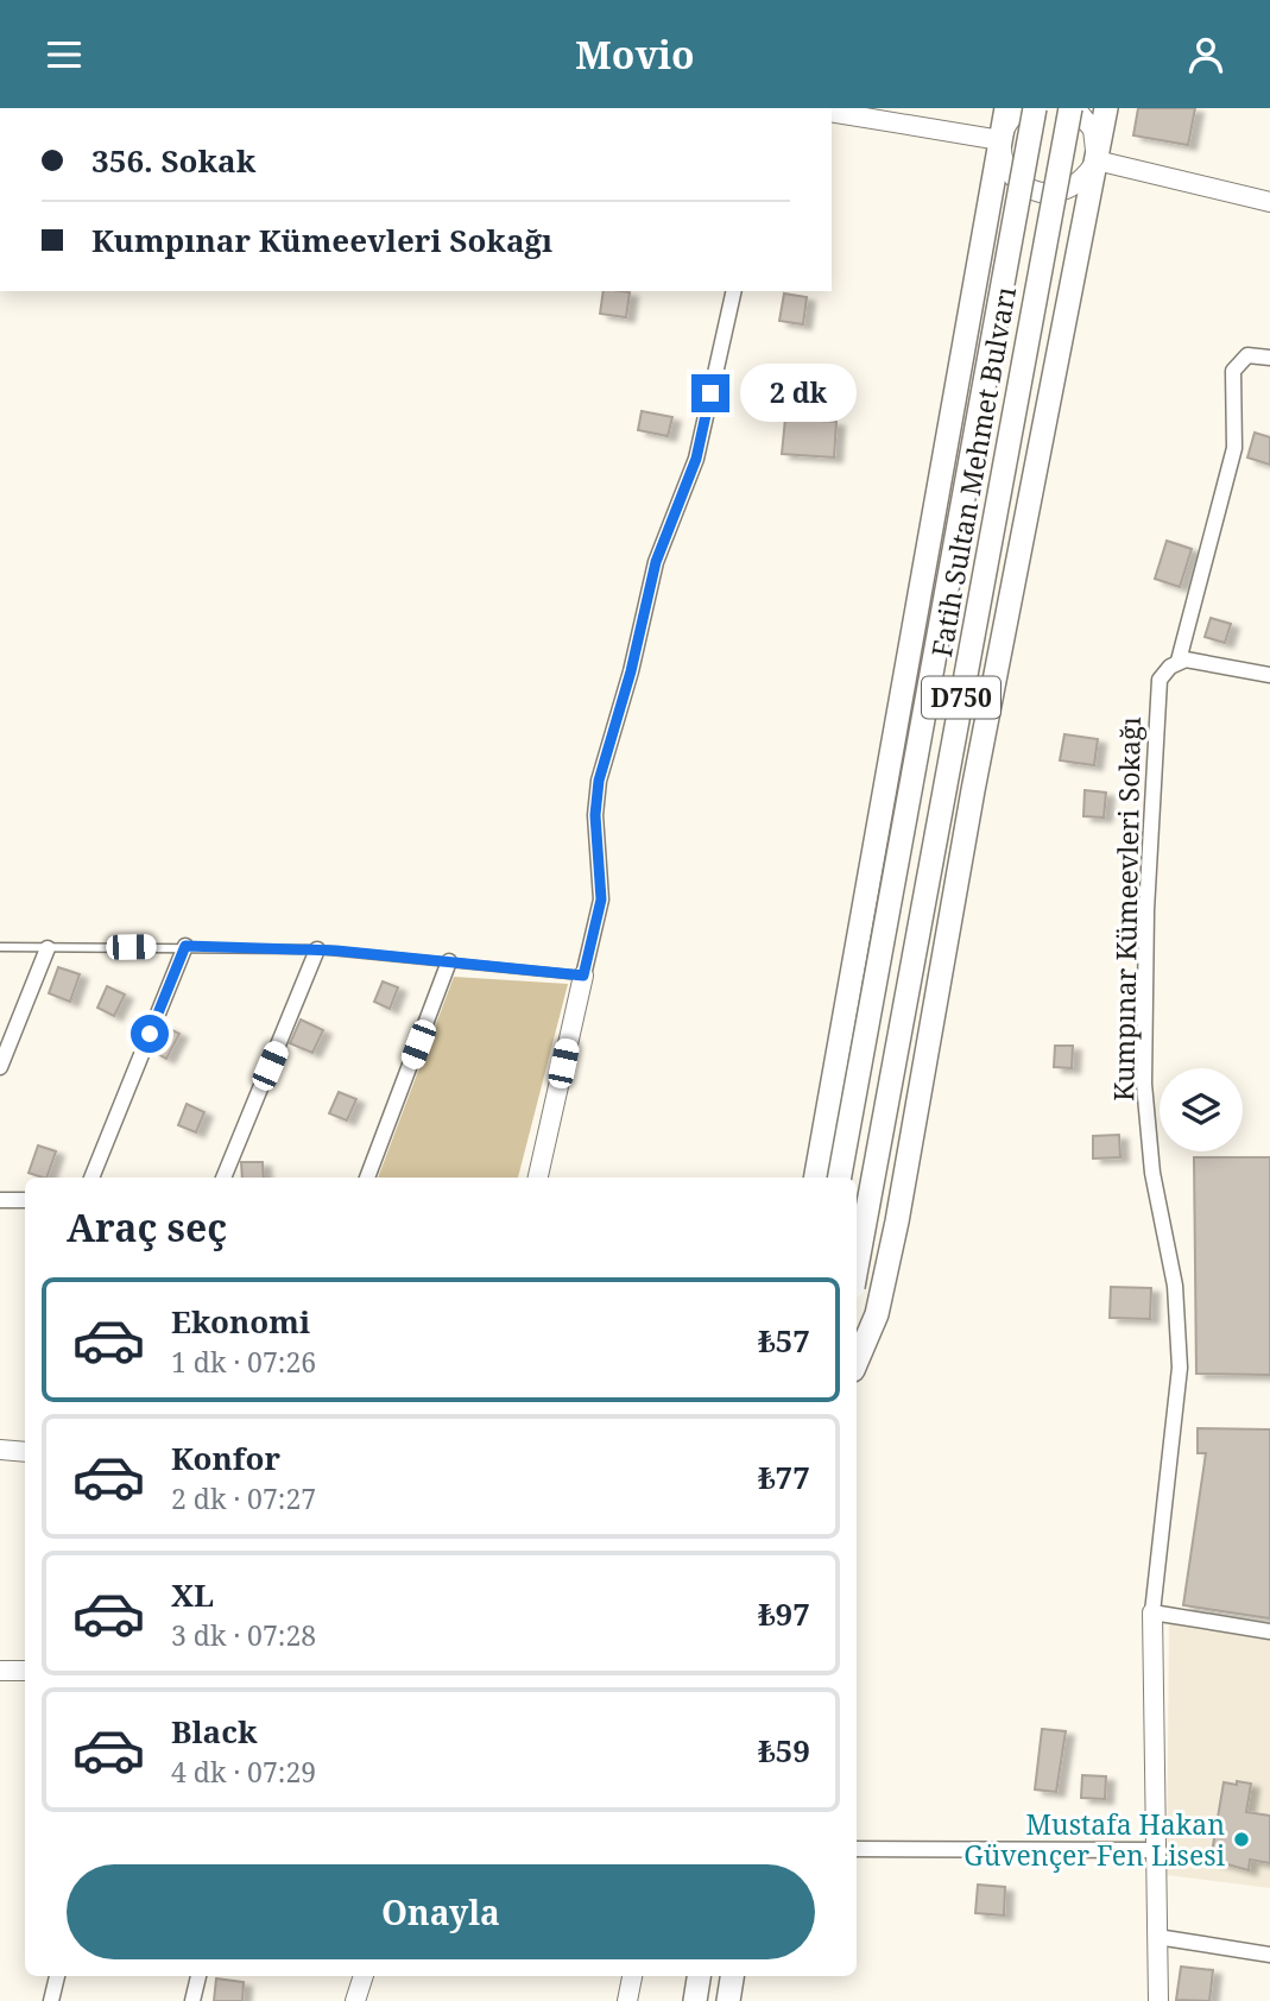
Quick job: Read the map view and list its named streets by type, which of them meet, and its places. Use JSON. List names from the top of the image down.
{
  "streets": {
    "highway": ["Fatih Sultan Mehmet Bulvarı", "D750"],
    "street": ["Kumpınar Kümeevleri Sokağı"]
  },
  "places": ["Mustafa Hakan Güvençer Fen Lisesi"],
  "page": {
    "header": "Movio",
    "banner": ["356. Sokak", "Kumpınar Kümeevleri Sokağı"],
    "bubble": "2 dk",
    "heading": "Araç seç",
    "list": [
      {
        "name": "Ekonomi",
        "note": "1 dk · 07:26",
        "value": "₺57"
      },
      {
        "name": "Konfor",
        "note": "2 dk · 07:27",
        "value": "₺77"
      },
      {
        "name": "XL",
        "note": "3 dk · 07:28",
        "value": "₺97"
      },
      {
        "name": "Black",
        "note": "4 dk · 07:29",
        "value": "₺59"
      }
    ],
    "buttons": "Onayla"
  }
}
